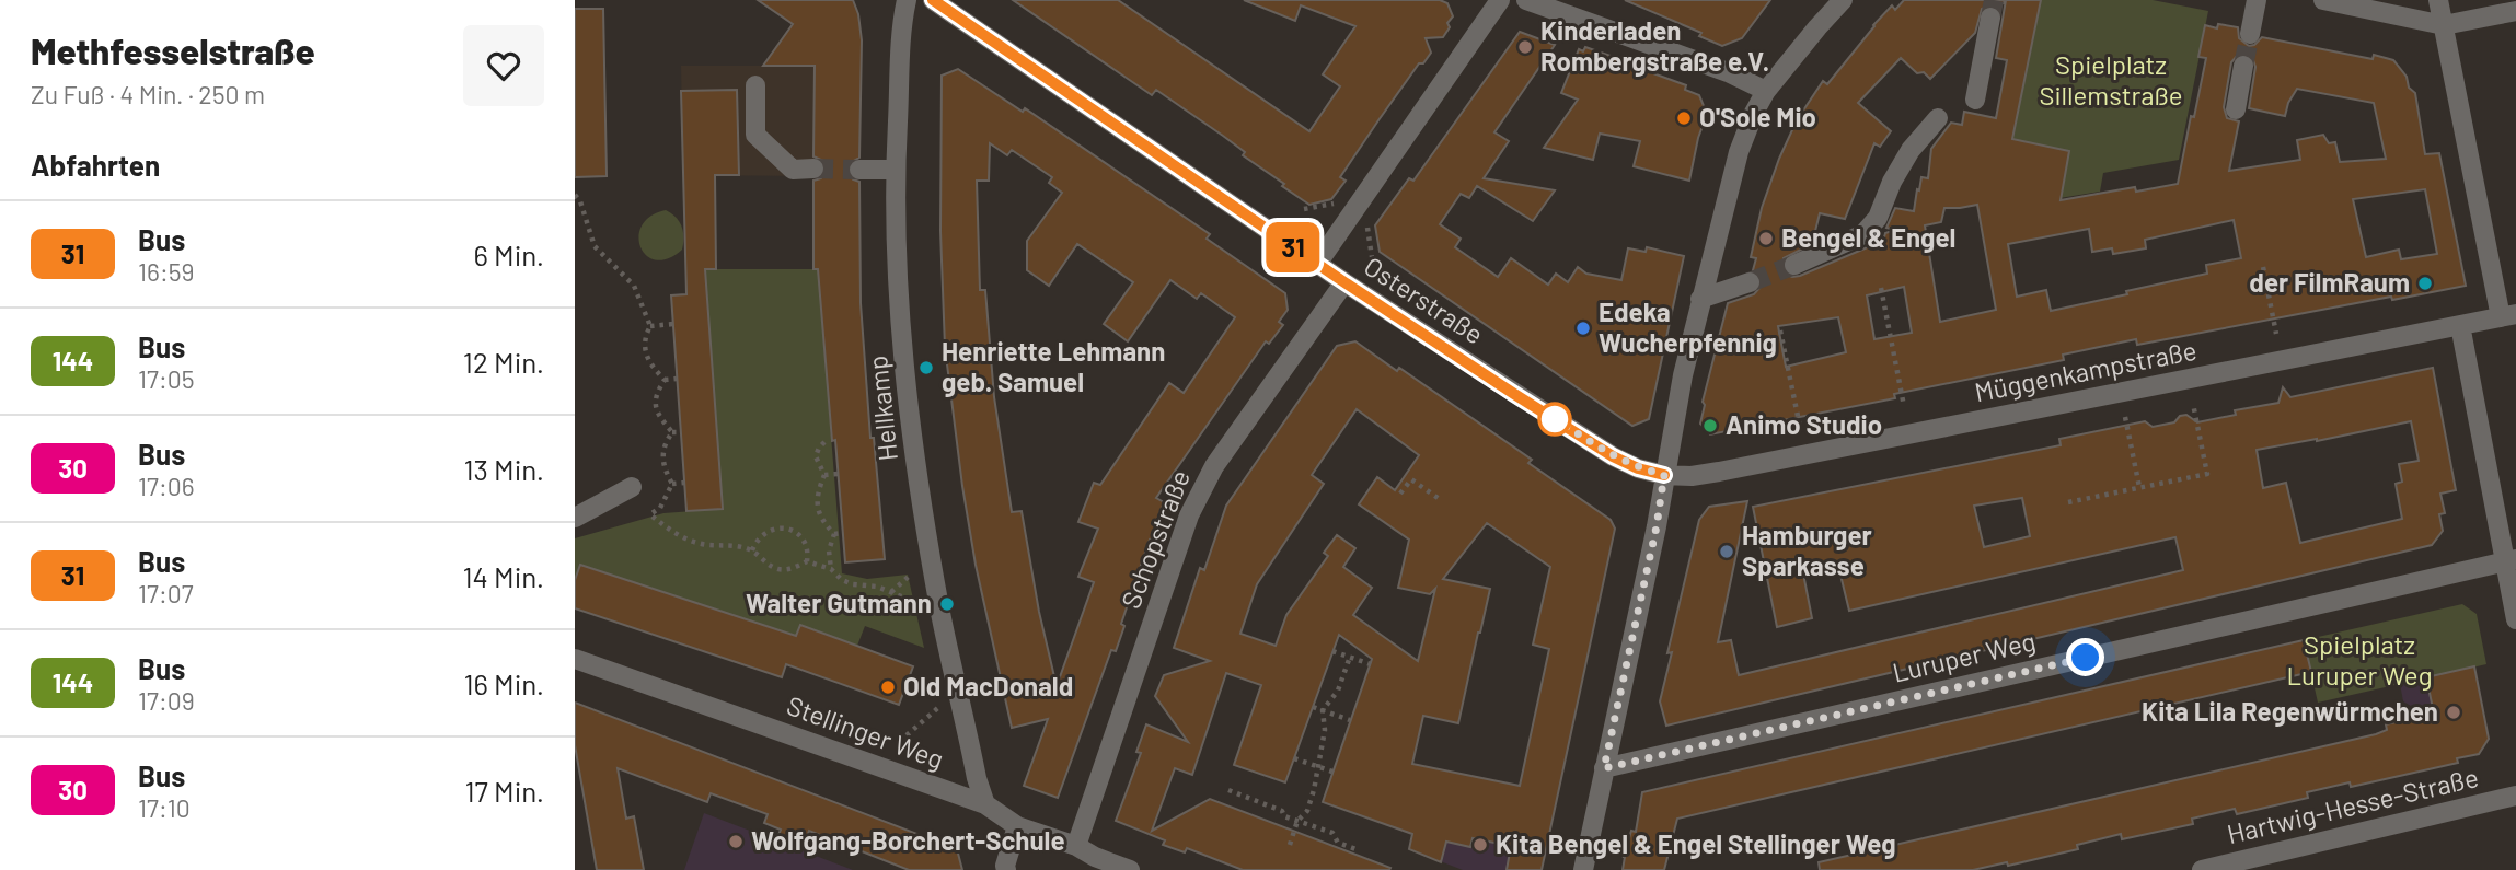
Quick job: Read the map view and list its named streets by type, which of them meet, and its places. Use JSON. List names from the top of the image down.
{
  "streets": {
    "street": [
      "Osterstraße",
      "Müggenkampstraße",
      "Hellkamp",
      "Schopstraße",
      "Luruper Weg",
      "Stellinger Weg",
      "Hartwig-Hesse-Straße"
    ]
  },
  "crossings": [
    ["Osterstraße", "Müggenkampstraße"],
    ["Osterstraße", "Schopstraße"],
    ["Hellkamp", "Stellinger Weg"],
    ["Schopstraße", "Stellinger Weg"]
  ],
  "parks": ["Spielplatz Sillemstraße", "Spielplatz Luruper Weg"],
  "places": [
    "Kinderladen Rombergstraße e.V.",
    "O'Sole Mio",
    "Bengel & Engel",
    "der FilmRaum",
    "Edeka Wucherpfennig",
    "Henriette Lehmann geb. Samuel",
    "Animo Studio",
    "Hamburger Sparkasse",
    "Walter Gutmann",
    "Old MacDonald",
    "Kita Lila Regenwürmchen",
    "Wolfgang-Borchert-Schule",
    "Kita Bengel & Engel Stellinger Weg"
  ],
  "lines": ["bus line 31"],
  "page": {
    "heading": [
      ["Methfesselstraße", "Zu Fuß · 4 Min. · 250 m"],
      "Abfahrten"
    ],
    "on_map": "31",
    "list": [
      {
        "mark": "31",
        "name": "Bus",
        "note": "16:59",
        "value": "6 Min."
      },
      {
        "mark": "144",
        "name": "Bus",
        "note": "17:05",
        "value": "12 Min."
      },
      {
        "mark": "30",
        "name": "Bus",
        "note": "17:06",
        "value": "13 Min."
      },
      {
        "mark": "31",
        "name": "Bus",
        "note": "17:07",
        "value": "14 Min."
      },
      {
        "mark": "144",
        "name": "Bus",
        "note": "17:09",
        "value": "16 Min."
      },
      {
        "mark": "30",
        "name": "Bus",
        "note": "17:10",
        "value": "17 Min."
      }
    ]
  }
}
